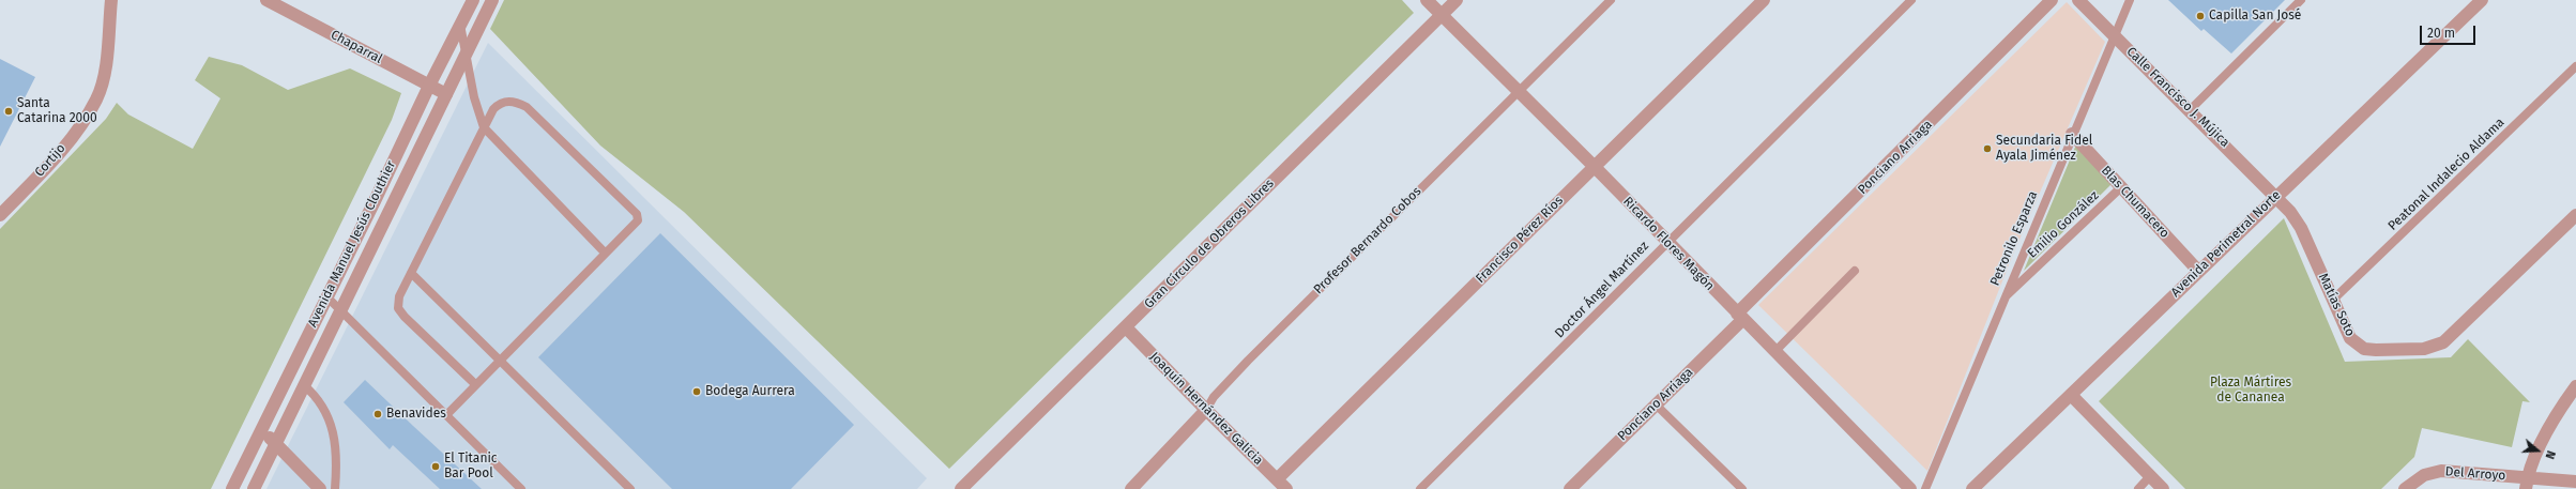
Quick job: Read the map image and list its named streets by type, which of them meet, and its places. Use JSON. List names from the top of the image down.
{
  "streets": {
    "street": [
      "Chaparral",
      "Calle Francisco J. Mújica",
      "Ponciano Arriaga",
      "Cortijo",
      "Blas Chumacero",
      "Francisco Pérez Ríos",
      "Profesor Bernardo Cobos",
      "Avenida Manuel Jesús Clouthier",
      "Gran Círculo de Obreros Libres",
      "Ricardo Flores Magón",
      "Avenida Perimetral Norte",
      "Matías Soto",
      "Joaquín Hernández Galicia",
      "Del Arroyo"
    ],
    "lane": [
      "Peatonal Indalecio Aldama",
      "Emilio González",
      "Petronilo Esparza",
      "Doctor Ángel Martínez"
    ]
  },
  "crossings": [
    ["Chaparral", "Avenida Manuel Jesús Clouthier"],
    ["Calle Francisco J. Mújica", "Petronilo Esparza"],
    ["Calle Francisco J. Mújica", "Avenida Perimetral Norte"],
    ["Calle Francisco J. Mújica", "Matías Soto"],
    ["Ponciano Arriaga", "Ricardo Flores Magón"],
    ["Peatonal Indalecio Aldama", "Matías Soto"],
    ["Blas Chumacero", "Emilio González"],
    ["Blas Chumacero", "Petronilo Esparza"],
    ["Blas Chumacero", "Avenida Perimetral Norte"],
    ["Emilio González", "Petronilo Esparza"],
    ["Francisco Pérez Ríos", "Ricardo Flores Magón"],
    ["Francisco Pérez Ríos", "Joaquín Hernández Galicia"],
    ["Profesor Bernardo Cobos", "Ricardo Flores Magón"],
    ["Profesor Bernardo Cobos", "Joaquín Hernández Galicia"],
    ["Gran Círculo de Obreros Libres", "Ricardo Flores Magón"],
    ["Gran Círculo de Obreros Libres", "Joaquín Hernández Galicia"],
    ["Ricardo Flores Magón", "Doctor Ángel Martínez"],
    ["Avenida Perimetral Norte", "Matías Soto"]
  ],
  "parks": ["Plaza Mártires de Cananea"],
  "places": [
    "Capilla San José",
    "Santa Catarina 2000",
    "Secundaria Fidel Ayala Jiménez",
    "Bodega Aurrera",
    "Benavides",
    "El Titanic Bar Pool"
  ],
  "scale_bar": "20 m",
  "north": "right"
}
